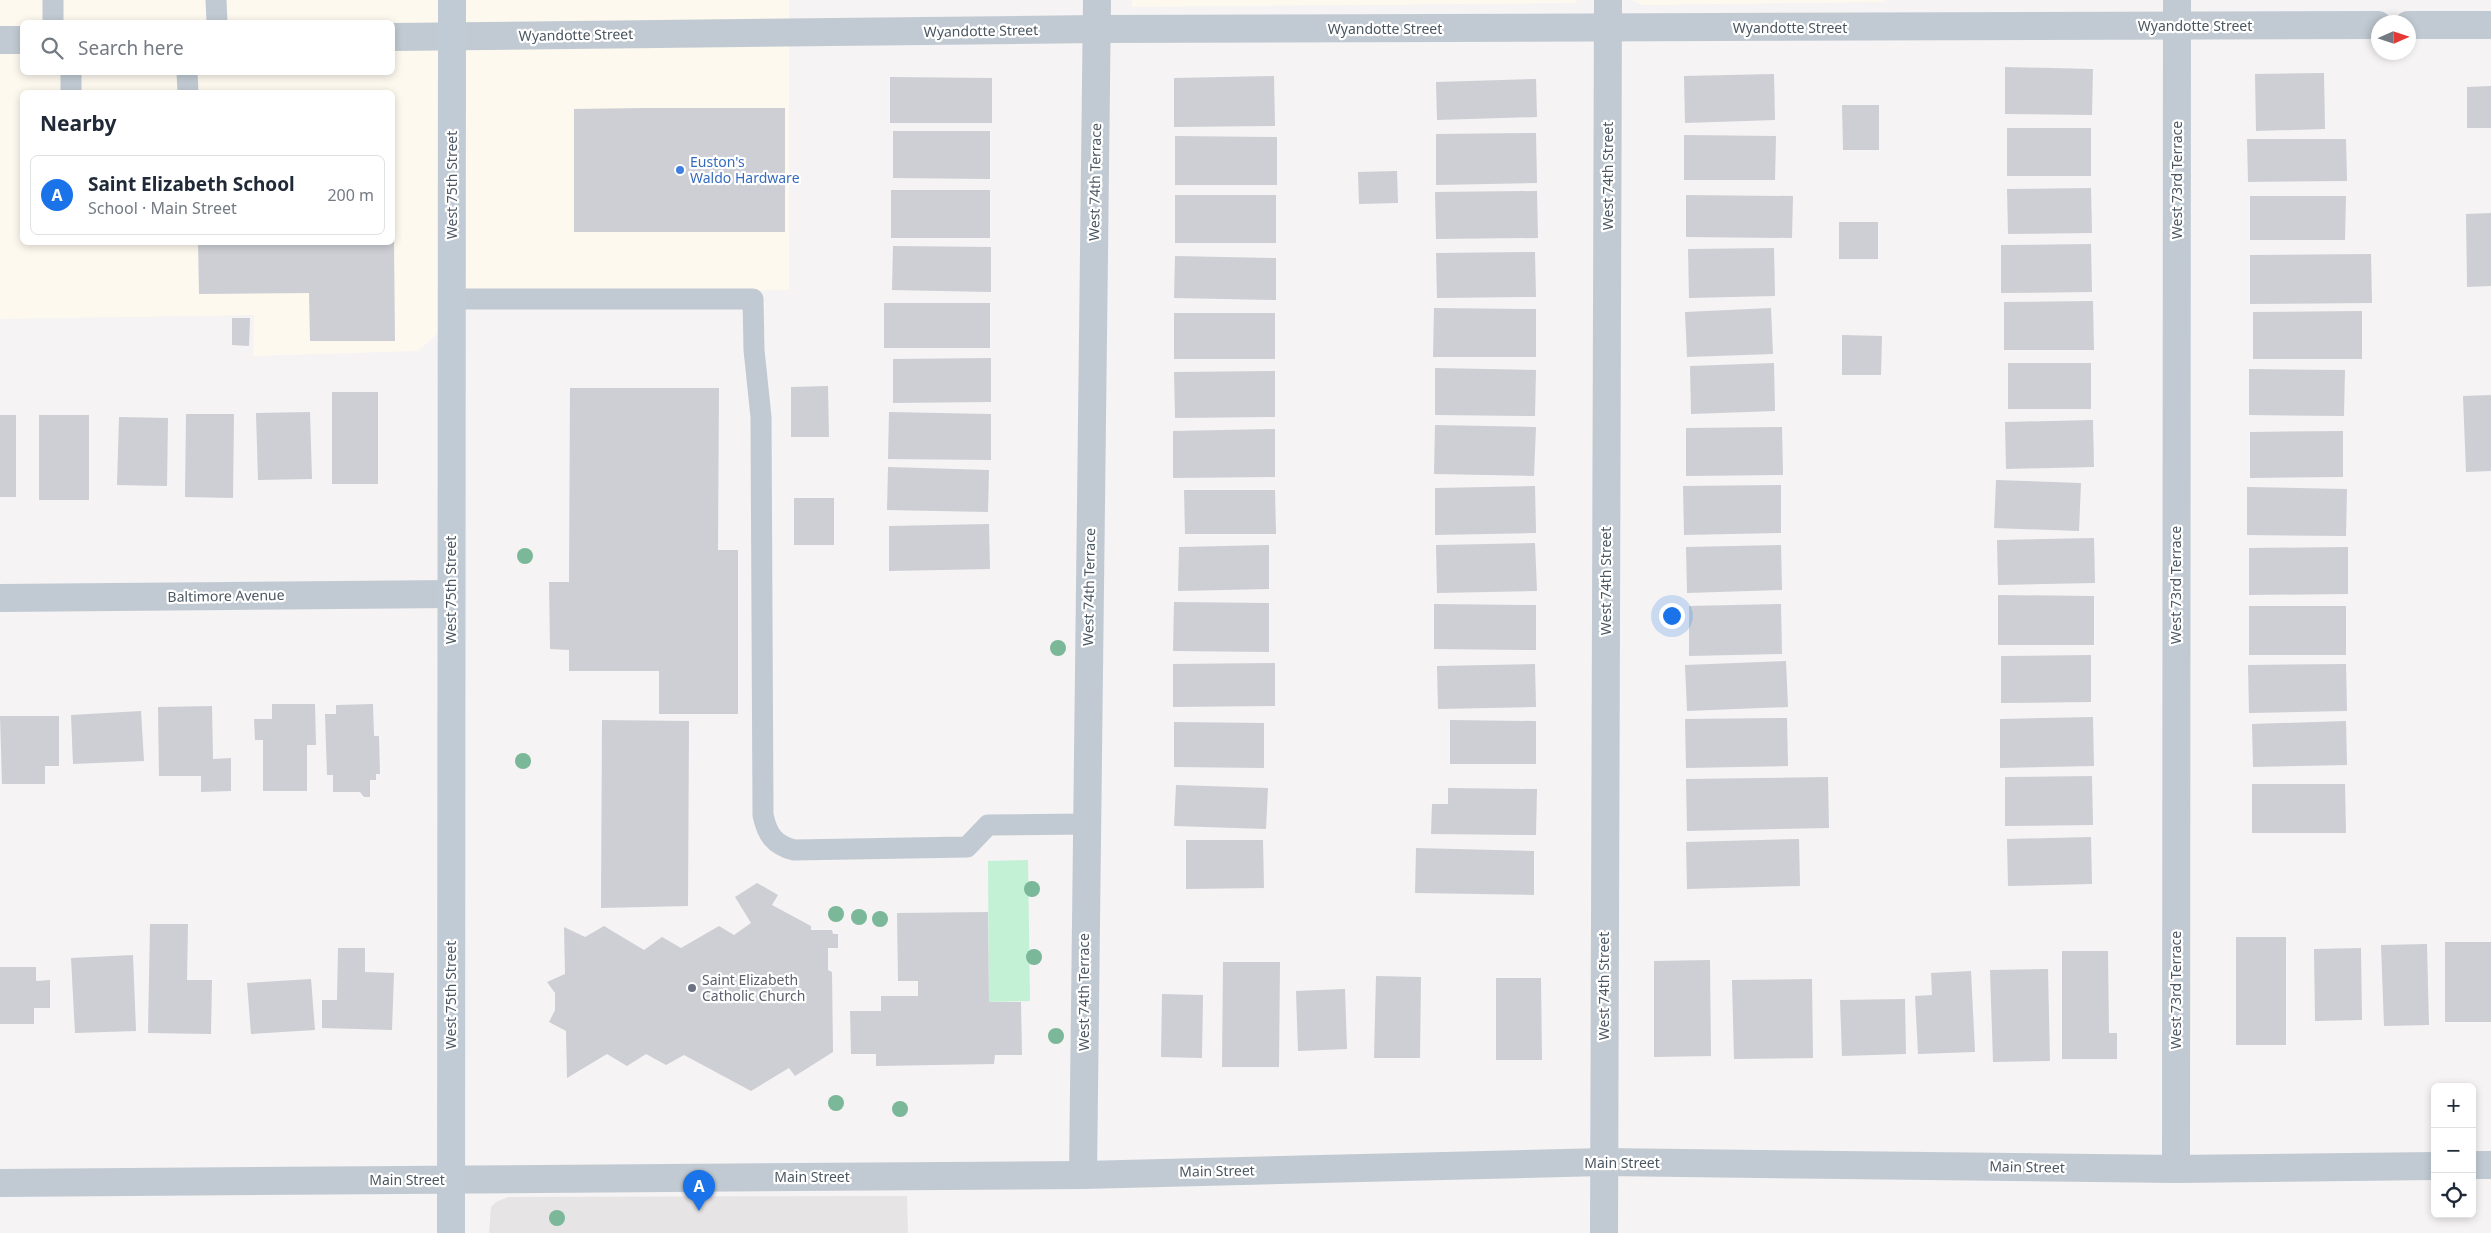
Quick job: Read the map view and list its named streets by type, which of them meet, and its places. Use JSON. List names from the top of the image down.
{
  "streets": {
    "main road": ["West 75th Street"],
    "street": [
      "Wyandotte Street",
      "West 74th Street",
      "West 73rd Terrace",
      "West 74th Terrace",
      "Baltimore Avenue",
      "Main Street"
    ]
  },
  "crossings": [
    ["Wyandotte Street", "West 74th Street"],
    ["Wyandotte Street", "West 73rd Terrace"],
    ["Wyandotte Street", "West 74th Terrace"],
    ["Wyandotte Street", "West 75th Street"],
    ["West 74th Street", "Main Street"],
    ["West 73rd Terrace", "Main Street"],
    ["West 74th Terrace", "Main Street"],
    ["West 75th Street", "Baltimore Avenue"],
    ["West 75th Street", "Main Street"]
  ],
  "places": ["Euston's Waldo Hardware", "Saint Elizabeth Catholic Church"],
  "north": "right",
  "page": {
    "search": "Search here",
    "heading": "Nearby",
    "list": [
      {
        "mark": "A",
        "name": "Saint Elizabeth School",
        "note": "School · Main Street",
        "value": "200 m"
      }
    ],
    "map_buttons": ["+", "−"],
    "pins": "A"
  }
}
